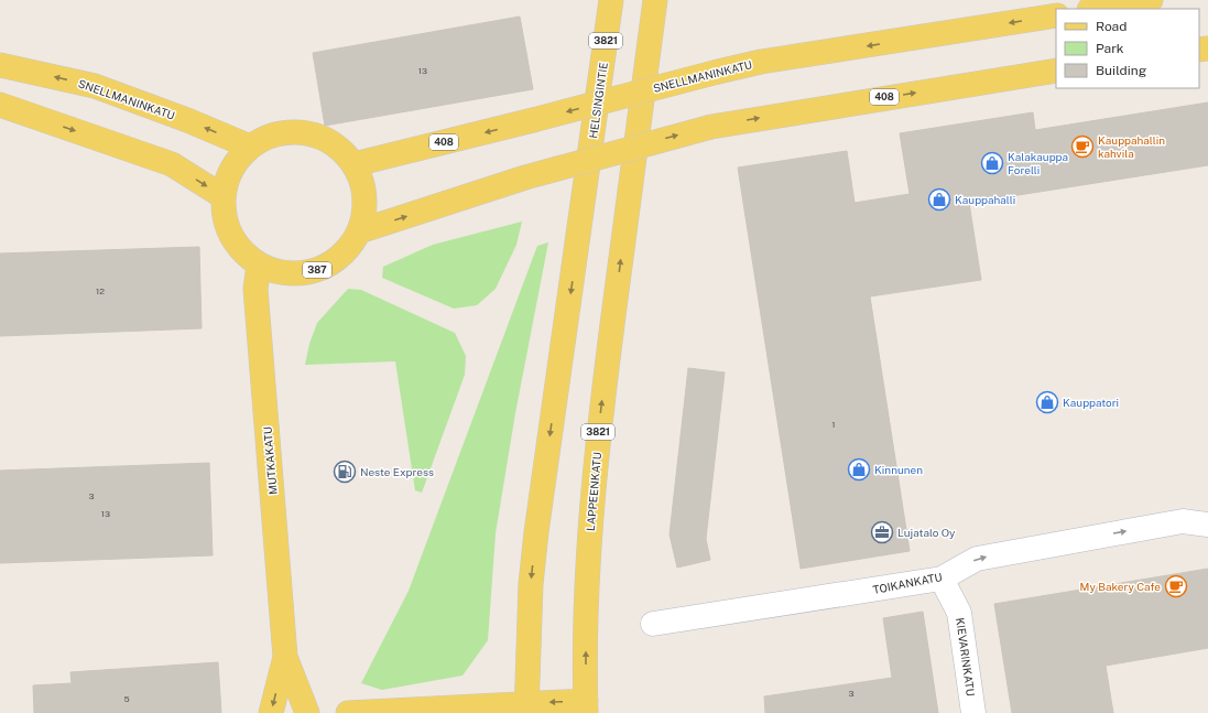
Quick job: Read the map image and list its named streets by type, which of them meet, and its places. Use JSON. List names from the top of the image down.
{
  "streets": {
    "main road": [
      "3821",
      "SNELLMANINKATU",
      "408",
      "HELSINGINTIE",
      "387",
      "MUTKAKATU",
      "LAPPEENKATU"
    ],
    "street": ["TOIKANKATU", "KIEVARINKATU"]
  },
  "crossings": [
    ["3821", "LAPPEENKATU"],
    ["SNELLMANINKATU", "408"],
    ["SNELLMANINKATU", "387"],
    ["SNELLMANINKATU", "MUTKAKATU"],
    ["408", "387"],
    ["408", "MUTKAKATU"],
    ["387", "MUTKAKATU"],
    ["TOIKANKATU", "KIEVARINKATU"]
  ],
  "one_way": ["HELSINGINTIE", "LAPPEENKATU", "TOIKANKATU"],
  "places": {
    "cafe": ["Kauppahallin kahvila", "My Bakery Cafe"],
    "shop": [
      "Kalakauppa Forelli",
      "Kauppahalli",
      "Kauppatori",
      "Kinnunen"
    ],
    "fuel station": ["Neste Express"],
    "office": ["Lujatalo Oy"]
  },
  "house_numbers": [
    "13",
    "12",
    "1",
    "3",
    "13",
    "3",
    "5"
  ],
  "legend": ["Road", "Park", "Building"]
}
